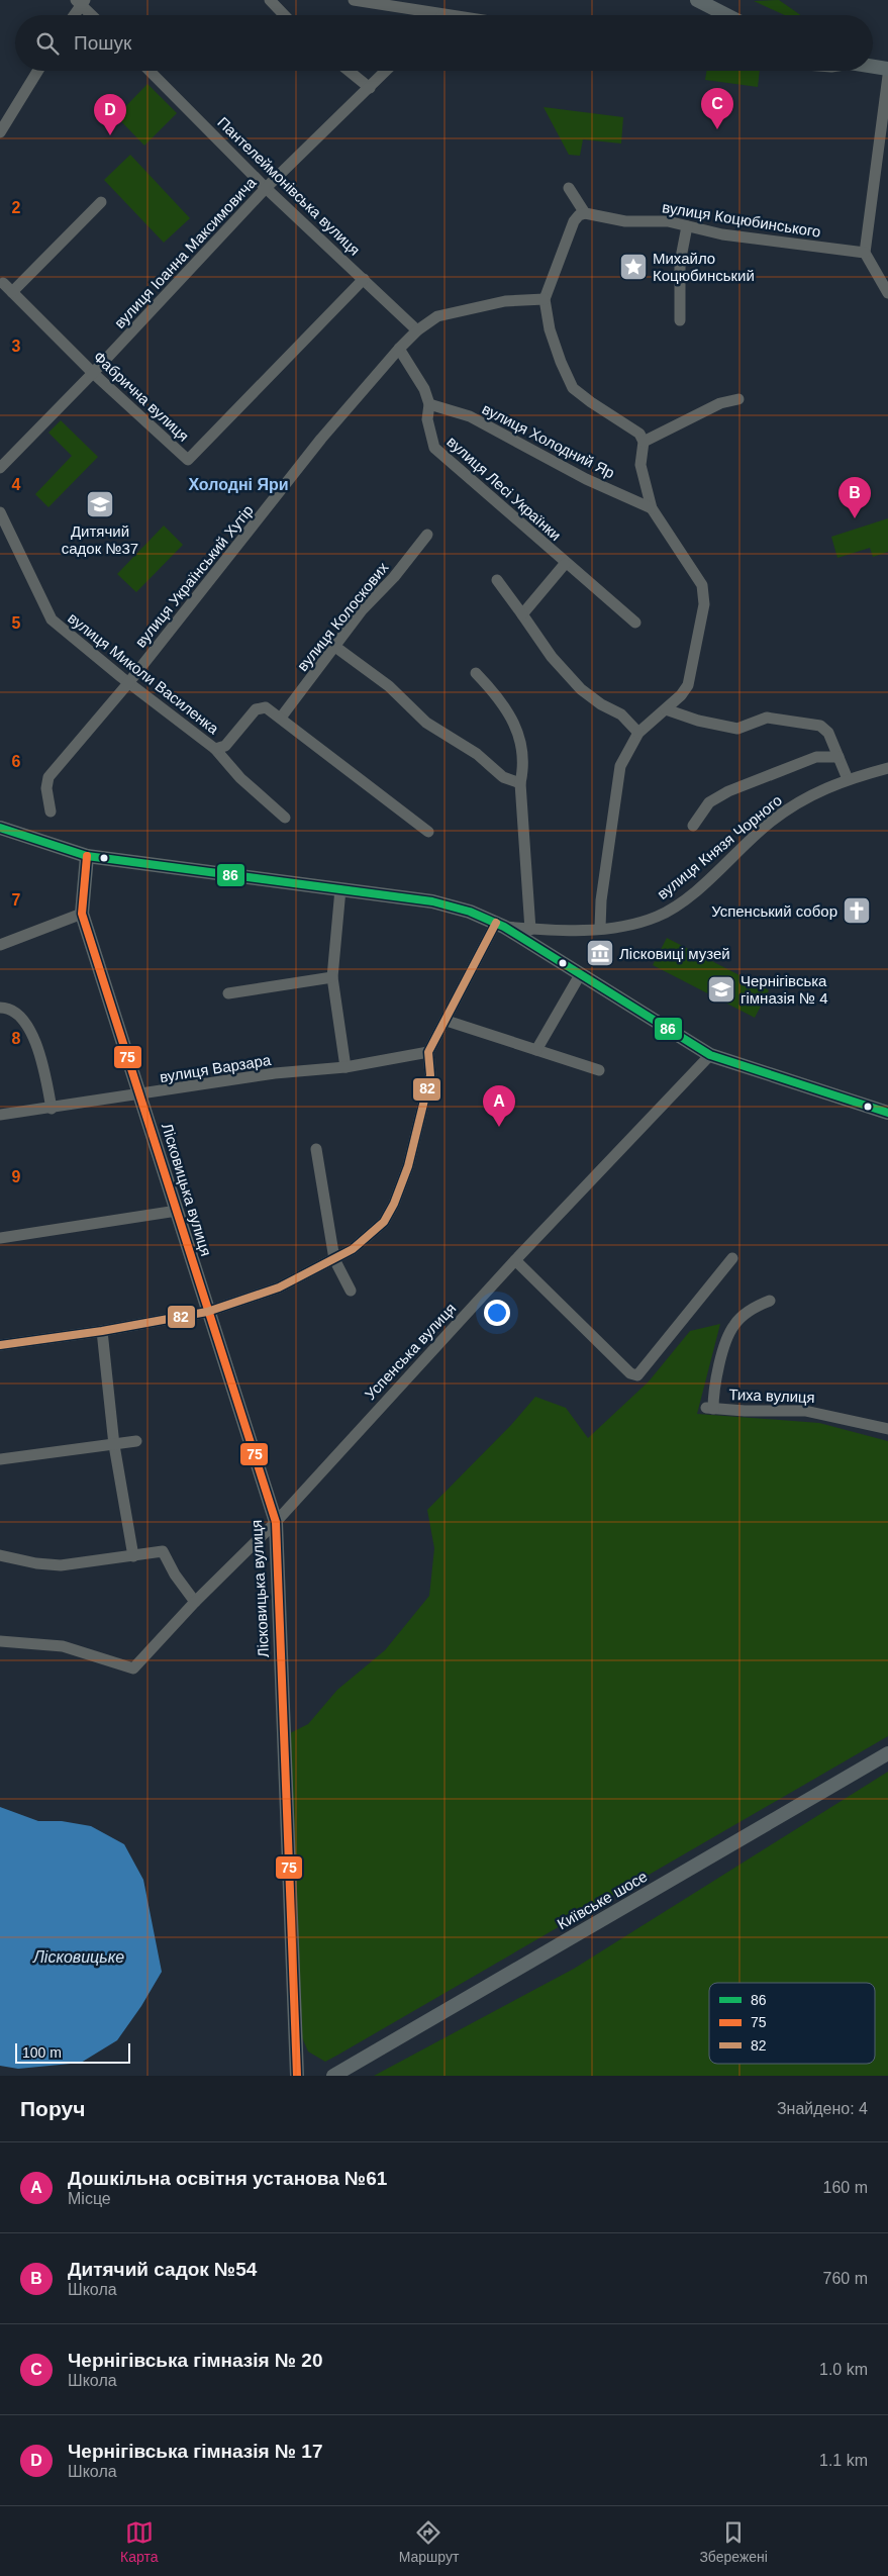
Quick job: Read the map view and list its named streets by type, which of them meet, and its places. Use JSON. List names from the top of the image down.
{
  "streets": {
    "main road": ["Лісковицька вулиця", "Київське шосе"],
    "street": [
      "Пантелеймонівська вулиця",
      "вулиця Коцюбинського",
      "вулиця Іоанна Максимовича",
      "Фабрична вулиця",
      "вулиця Холодний Яр",
      "вулиця Лесі Українки",
      "вулиця Український Хутір",
      "вулиця Колоскових",
      "вулиця Миколи Василенка",
      "вулиця Князя Чорного",
      "вулиця Варзара",
      "Успенська вулиця",
      "Тиха вулиця"
    ]
  },
  "crossings": [
    ["Пантелеймонівська вулиця", "вулиця Іоанна Максимовича"],
    ["Пантелеймонівська вулиця", "Фабрична вулиця"],
    ["Пантелеймонівська вулиця", "вулиця Український Хутір"],
    ["вулиця Іоанна Максимовича", "Фабрична вулиця"],
    ["вулиця Холодний Яр", "вулиця Лесі Українки"],
    ["вулиця Лесі Українки", "вулиця Український Хутір"],
    ["вулиця Український Хутір", "вулиця Миколи Василенка"],
    ["вулиця Колоскових", "вулиця Миколи Василенка"],
    ["вулиця Варзара", "Лісковицька вулиця"],
    ["Лісковицька вулиця", "Успенська вулиця"]
  ],
  "districts": ["Холодні Яри"],
  "water": ["Лісковицьке"],
  "places": {
    "place": ["Михайло Коцюбинський"],
    "school or university": ["Дитячий садок №37", "Чернігівська гімназія № 4"],
    "church": ["Успенський собор"],
    "museum": ["Лісковиці музей"]
  },
  "lines": ["transit line 86", "transit line 75", "transit line 82"],
  "legend": ["86", "75", "82"],
  "scale_bar": "100 m",
  "page": {
    "search": "Пошук",
    "pins": [
      "C",
      "D",
      "B",
      "A"
    ],
    "scale": "100 m",
    "heading": ["Поруч", "Знайдено: 4"],
    "list": [
      {
        "mark": "A",
        "name": "Дошкільна освітня установа №61",
        "note": "Місце",
        "value": "160 m"
      },
      {
        "mark": "B",
        "name": "Дитячий садок №54",
        "note": "Школа",
        "value": "760 m"
      },
      {
        "mark": "C",
        "name": "Чернігівська гімназія № 20",
        "note": "Школа",
        "value": "1.0 km"
      },
      {
        "mark": "D",
        "name": "Чернігівська гімназія № 17",
        "note": "Школа",
        "value": "1.1 km"
      }
    ],
    "nav": ["Карта", "Маршрут", "Збережені"]
  },
  "grid": {
    "rows": [
      "2",
      "3",
      "4",
      "5",
      "6",
      "7",
      "8",
      "9"
    ]
  }
}
